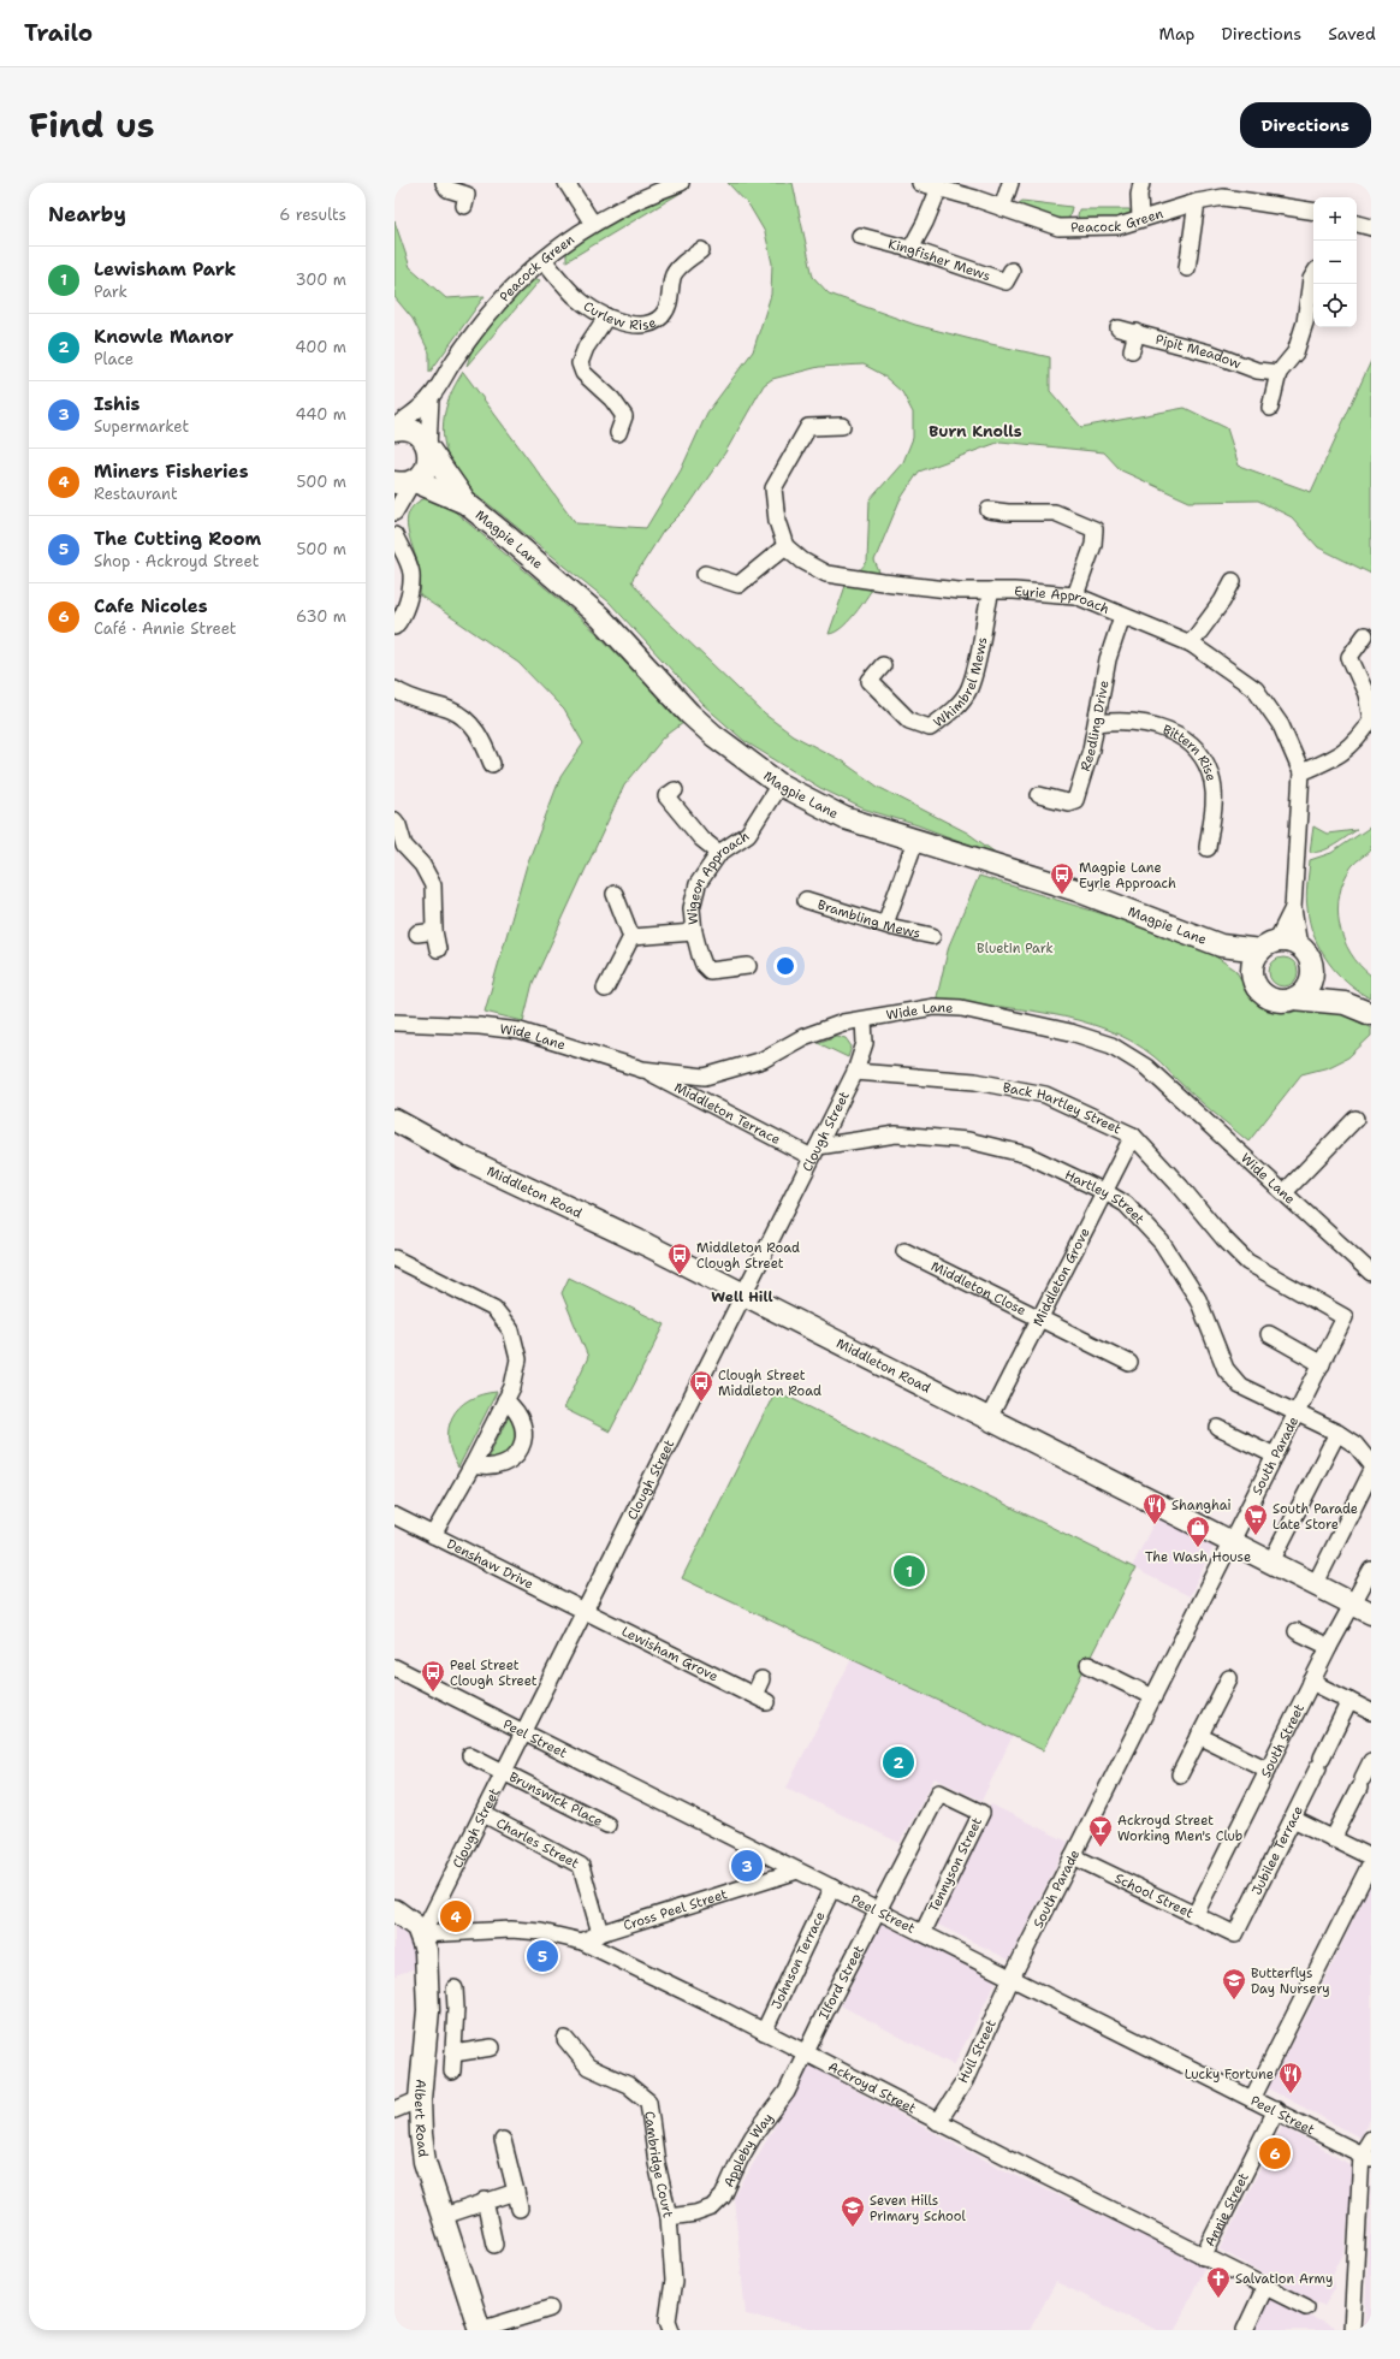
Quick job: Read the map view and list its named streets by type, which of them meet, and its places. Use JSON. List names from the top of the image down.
{
  "streets": {
    "street": [
      "Peacock Green",
      "Kingfisher Mews",
      "Curlew Rise",
      "Pipit Meadow",
      "Magpie Lane",
      "Eyrie Approach",
      "Whimbrel Mews",
      "Reedling Drive",
      "Bittern Rise",
      "Wigeon Approach",
      "Brambling Mews",
      "Wide Lane",
      "Back Hartley Street",
      "Middleton Terrace",
      "Clough Street",
      "Middleton Road",
      "Hartley Street",
      "Middleton Grove",
      "Middleton Close",
      "South Parade",
      "Denshaw Drive",
      "Lewisham Grove",
      "Peel Street",
      "South Street",
      "Brunswick Place",
      "Charles Street",
      "Jubilee Terrace",
      "Tennyson Street",
      "School Street",
      "Cross Peel Street",
      "Johnson Terrace",
      "Ilford Street",
      "Hull Street",
      "Ackroyd Street",
      "Albert Road",
      "Appleby Way",
      "Cambridge Court",
      "Annie Street"
    ]
  },
  "crossings": [
    ["Peacock Green", "Curlew Rise"],
    ["Peacock Green", "Magpie Lane"],
    ["Magpie Lane", "Eyrie Approach"],
    ["Magpie Lane", "Wigeon Approach"],
    ["Eyrie Approach", "Whimbrel Mews"],
    ["Eyrie Approach", "Reedling Drive"],
    ["Reedling Drive", "Bittern Rise"],
    ["Wide Lane", "Middleton Terrace"],
    ["Wide Lane", "Clough Street"],
    ["Back Hartley Street", "Clough Street"],
    ["Back Hartley Street", "Middleton Grove"],
    ["Back Hartley Street", "South Parade"],
    ["Middleton Terrace", "Clough Street"],
    ["Middleton Terrace", "Hartley Street"],
    ["Clough Street", "Middleton Road"],
    ["Clough Street", "Hartley Street"],
    ["Clough Street", "Denshaw Drive"],
    ["Clough Street", "Lewisham Grove"],
    ["Clough Street", "Peel Street"],
    ["Clough Street", "Brunswick Place"],
    ["Clough Street", "Charles Street"],
    ["Clough Street", "Ackroyd Street"],
    ["Clough Street", "Albert Road"],
    ["Middleton Road", "Middleton Grove"],
    ["Middleton Road", "South Parade"],
    ["Middleton Road", "South Street"],
    ["Hartley Street", "Middleton Grove"],
    ["Hartley Street", "South Parade"],
    ["Middleton Grove", "Middleton Close"],
    ["South Parade", "Peel Street"],
    ["South Parade", "School Street"],
    ["South Parade", "Hull Street"],
    ["Denshaw Drive", "Lewisham Grove"],
    ["Peel Street", "Tennyson Street"],
    ["Peel Street", "Cross Peel Street"],
    ["Peel Street", "Johnson Terrace"],
    ["Peel Street", "Ilford Street"],
    ["Peel Street", "Hull Street"],
    ["Peel Street", "Annie Street"],
    ["South Street", "School Street"],
    ["Charles Street", "Cross Peel Street"],
    ["Jubilee Terrace", "School Street"],
    ["Tennyson Street", "Ilford Street"],
    ["Cross Peel Street", "Ackroyd Street"],
    ["Johnson Terrace", "Ackroyd Street"],
    ["Ilford Street", "Ackroyd Street"],
    ["Ilford Street", "Appleby Way"],
    ["Hull Street", "Ackroyd Street"],
    ["Ackroyd Street", "Albert Road"],
    ["Ackroyd Street", "Appleby Way"],
    ["Ackroyd Street", "Annie Street"],
    ["Appleby Way", "Cambridge Court"]
  ],
  "districts": ["Burn Knolls", "Well Hill"],
  "parks": ["Bluetin Park"],
  "places": {
    "bus stop": [
      "Magpie Lane Eyrie Approach",
      "Middleton Road Clough Street",
      "Clough Street Middleton Road",
      "Peel Street Clough Street"
    ],
    "restaurant": ["Shanghai", "Lucky Fortune"],
    "supermarket": ["South Parade Late Store"],
    "shop": ["The Wash House"],
    "bar": ["Ackroyd Street Working Men's Club"],
    "school or university": ["Butterflys Day Nursery", "Seven Hills Primary School"],
    "church": ["Salvation Army"]
  },
  "page": {
    "header": "Trailo",
    "nav": ["Map", "Directions", "Saved"],
    "title": "Find us",
    "buttons": "Directions",
    "heading": ["Nearby", "6 results"],
    "map_buttons": ["+", "−"],
    "list": [
      {
        "mark": "1",
        "name": "Lewisham Park",
        "note": "Park",
        "value": "300 m"
      },
      {
        "mark": "2",
        "name": "Knowle Manor",
        "note": "Place",
        "value": "400 m"
      },
      {
        "mark": "3",
        "name": "Ishis",
        "note": "Supermarket",
        "value": "440 m"
      },
      {
        "mark": "4",
        "name": "Miners Fisheries",
        "note": "Restaurant",
        "value": "500 m"
      },
      {
        "mark": "5",
        "name": "The Cutting Room",
        "note": "Shop · Ackroyd Street",
        "value": "500 m"
      },
      {
        "mark": "6",
        "name": "Cafe Nicoles",
        "note": "Café · Annie Street",
        "value": "630 m"
      }
    ],
    "pins": [
      "1",
      "2",
      "3",
      "4",
      "5",
      "6"
    ]
  }
}
